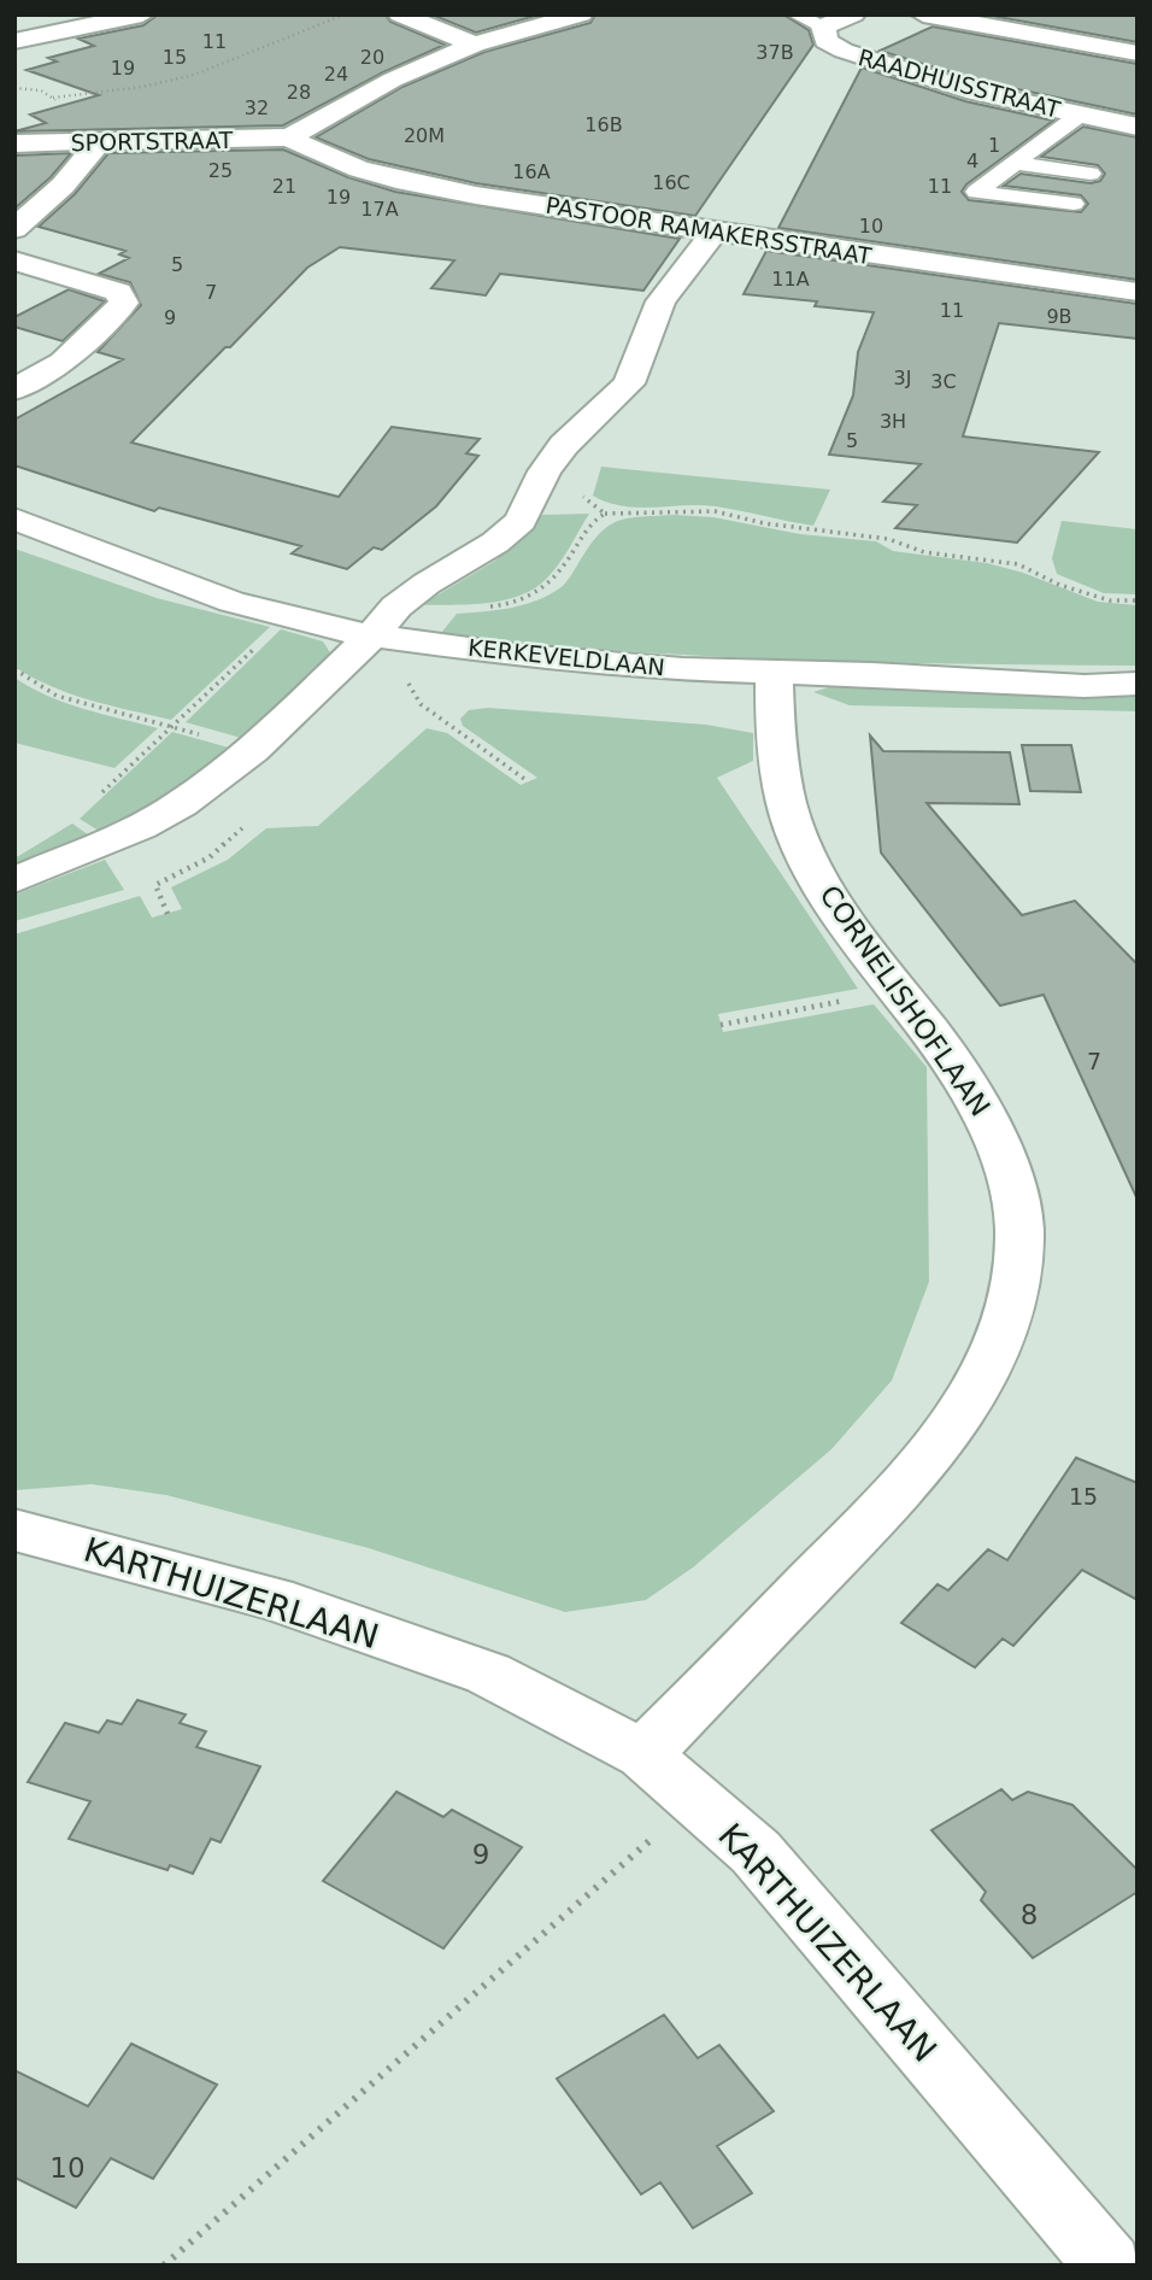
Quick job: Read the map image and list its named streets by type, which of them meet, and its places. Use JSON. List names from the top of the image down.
{
  "streets": {
    "street": [
      "RAADHUISSTRAAT",
      "SPORTSTRAAT",
      "PASTOOR RAMAKERSSTRAAT",
      "KERKEVELDLAAN",
      "CORNELISHOFLAAN",
      "KARTHUIZERLAAN"
    ]
  },
  "crossings": [
    ["SPORTSTRAAT", "PASTOOR RAMAKERSSTRAAT"],
    ["KERKEVELDLAAN", "CORNELISHOFLAAN"],
    ["CORNELISHOFLAAN", "KARTHUIZERLAAN"]
  ],
  "house_numbers": [
    "11",
    "37B",
    "15",
    "20",
    "19",
    "24",
    "28",
    "32",
    "16B",
    "20M",
    "1",
    "4",
    "25",
    "16A",
    "16C",
    "21",
    "11",
    "19",
    "17A",
    "10",
    "5",
    "11A",
    "7",
    "11",
    "9B",
    "9",
    "3J",
    "3C",
    "3H",
    "5",
    "7",
    "15",
    "9",
    "8",
    "10"
  ]
}
